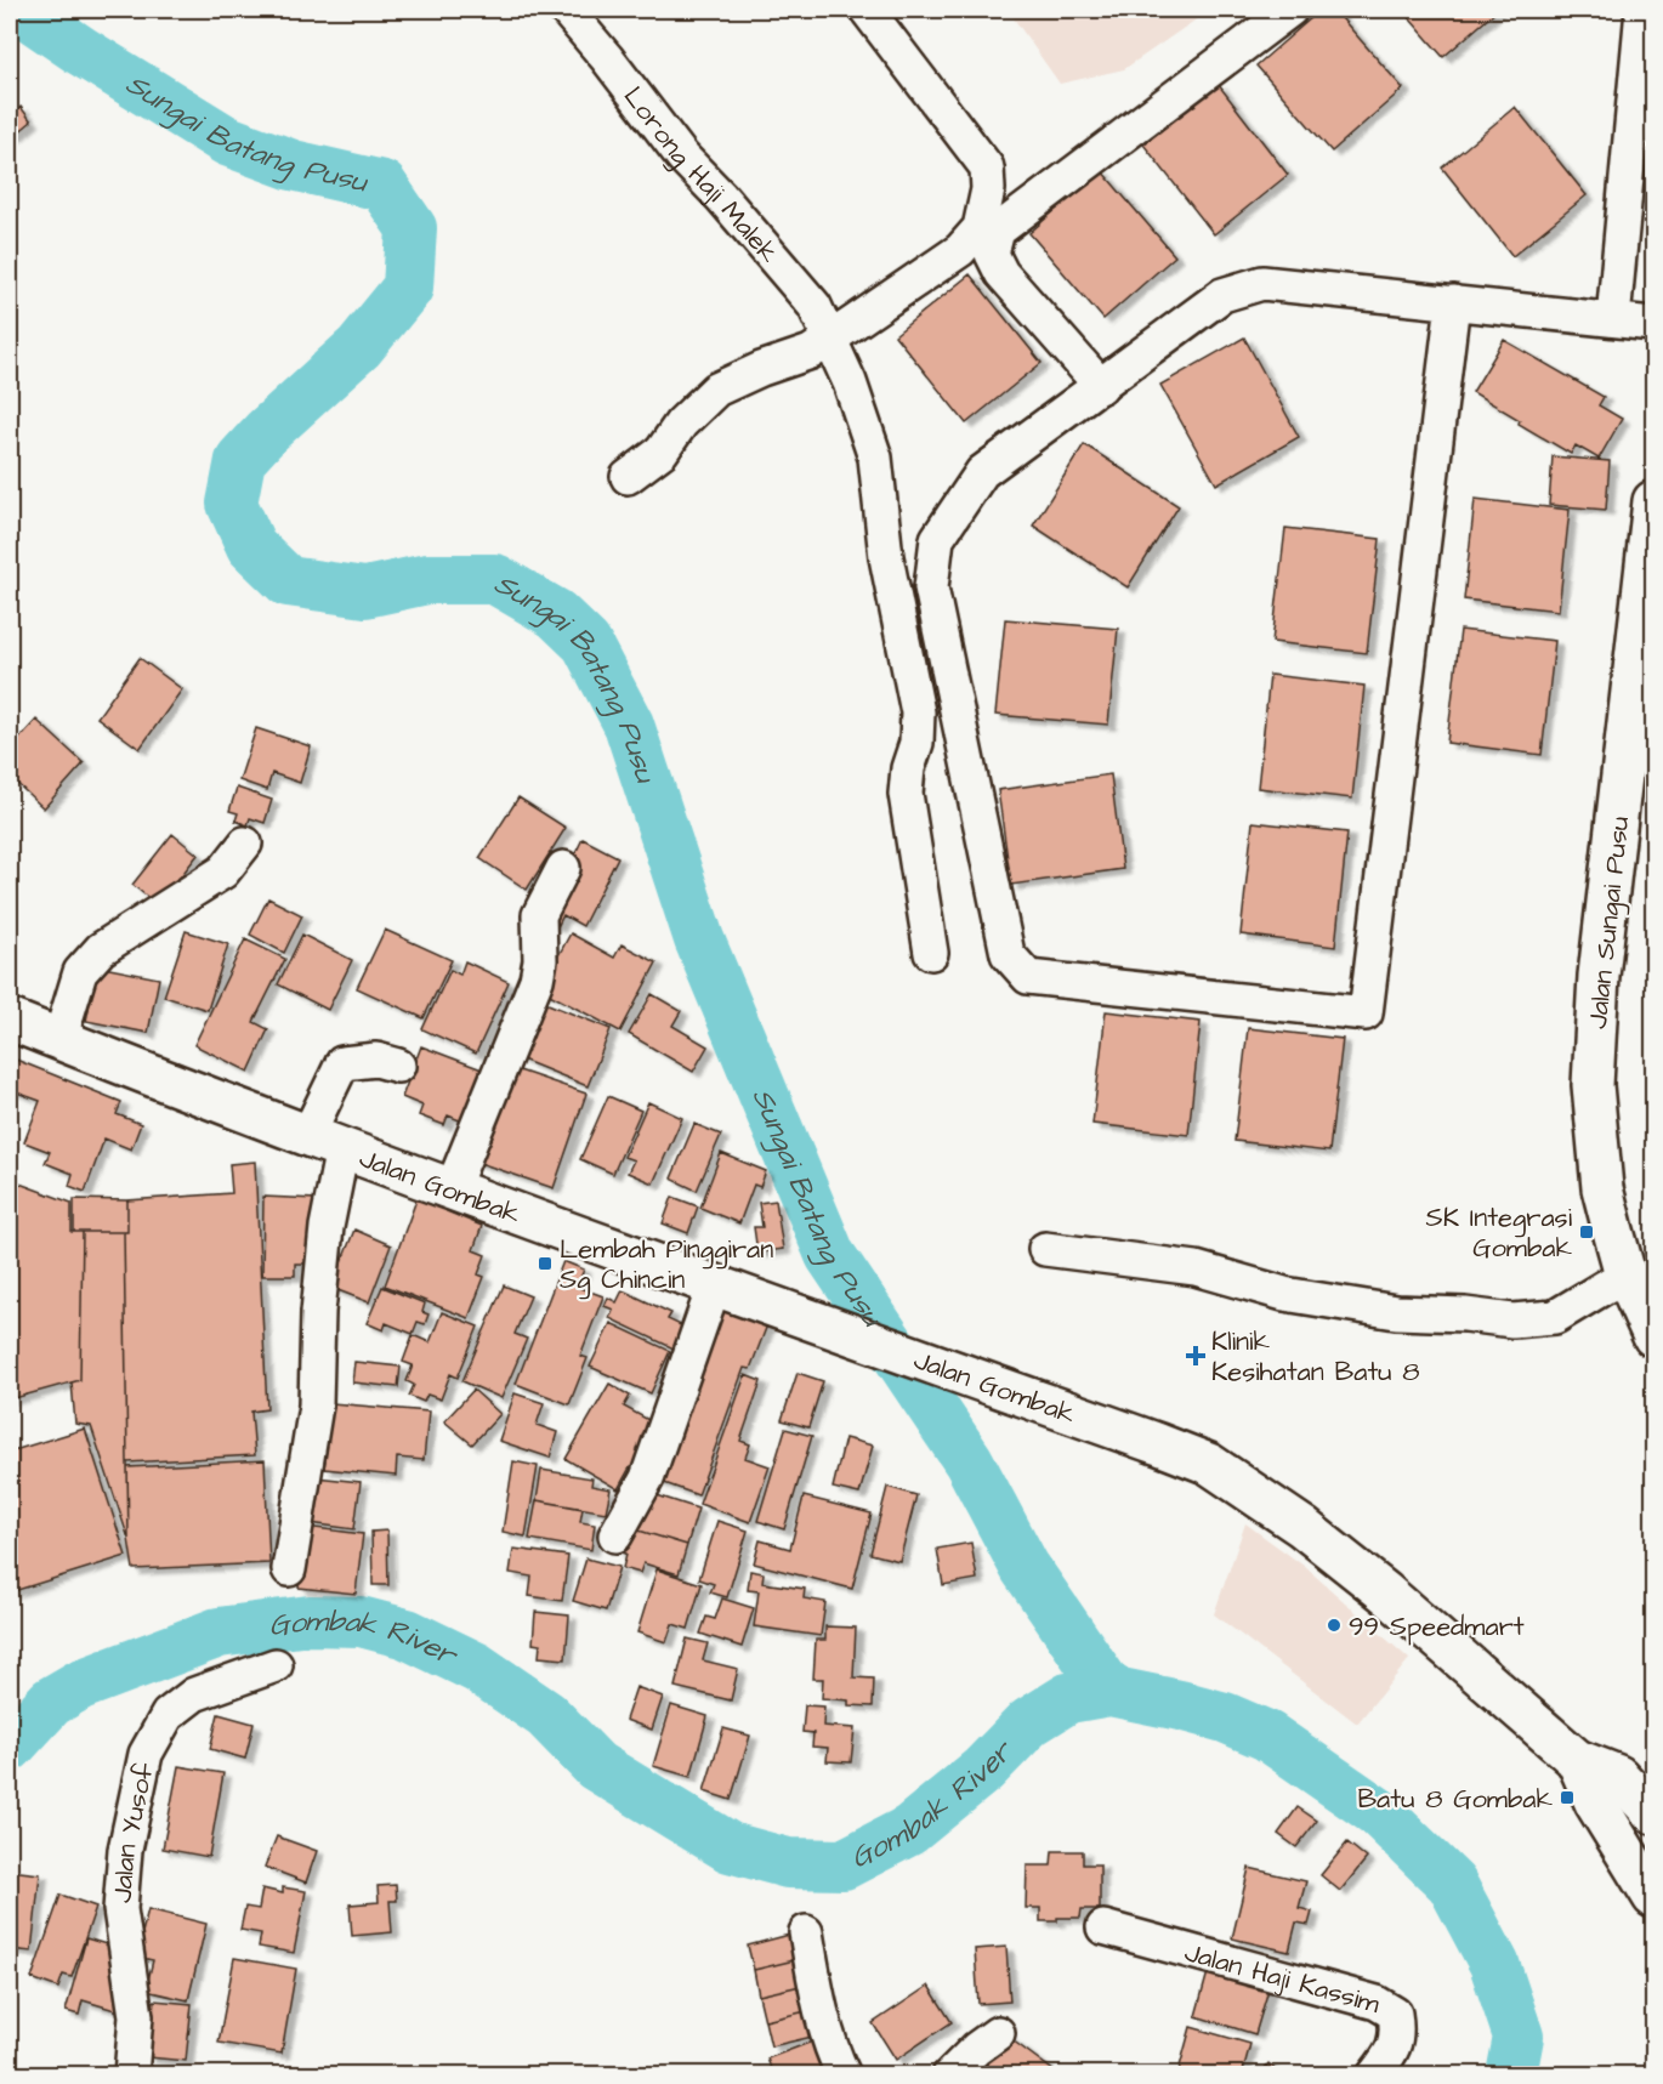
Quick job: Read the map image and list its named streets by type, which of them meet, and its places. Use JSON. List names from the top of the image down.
{
  "streets": {
    "main road": ["Jalan Sungai Pusu", "Jalan Gombak"],
    "street": ["Lorong Haji Malek", "Jalan Yusof", "Jalan Haji Kassim"]
  },
  "water": ["Sungai Batang Pusu", "Gombak River"],
  "places": {
    "transit": ["SK Integrasi Gombak", "Lembah Pinggiran Sg Chincin", "Batu 8 Gombak"],
    "health": ["Klinik Kesihatan Batu 8"],
    "other": ["99 Speedmart"]
  }
}
